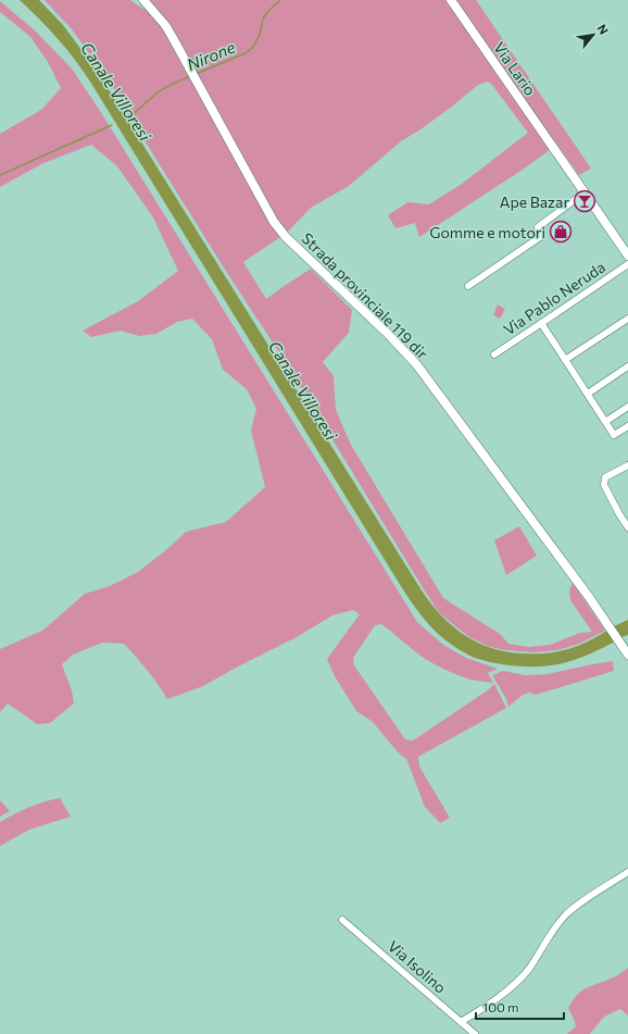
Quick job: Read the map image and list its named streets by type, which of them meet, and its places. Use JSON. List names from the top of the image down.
{
  "streets": {
    "street": [
      "Via Lario",
      "Strada provinciale 119 dir",
      "Via Pablo Neruda",
      "Via Isolino"
    ]
  },
  "water": ["Nirone", "Canale Villoresi"],
  "places": {
    "bar": ["Ape Bazar"],
    "shop": ["Gomme e motori"]
  },
  "scale_bar": "100 m",
  "north": "top right"
}
